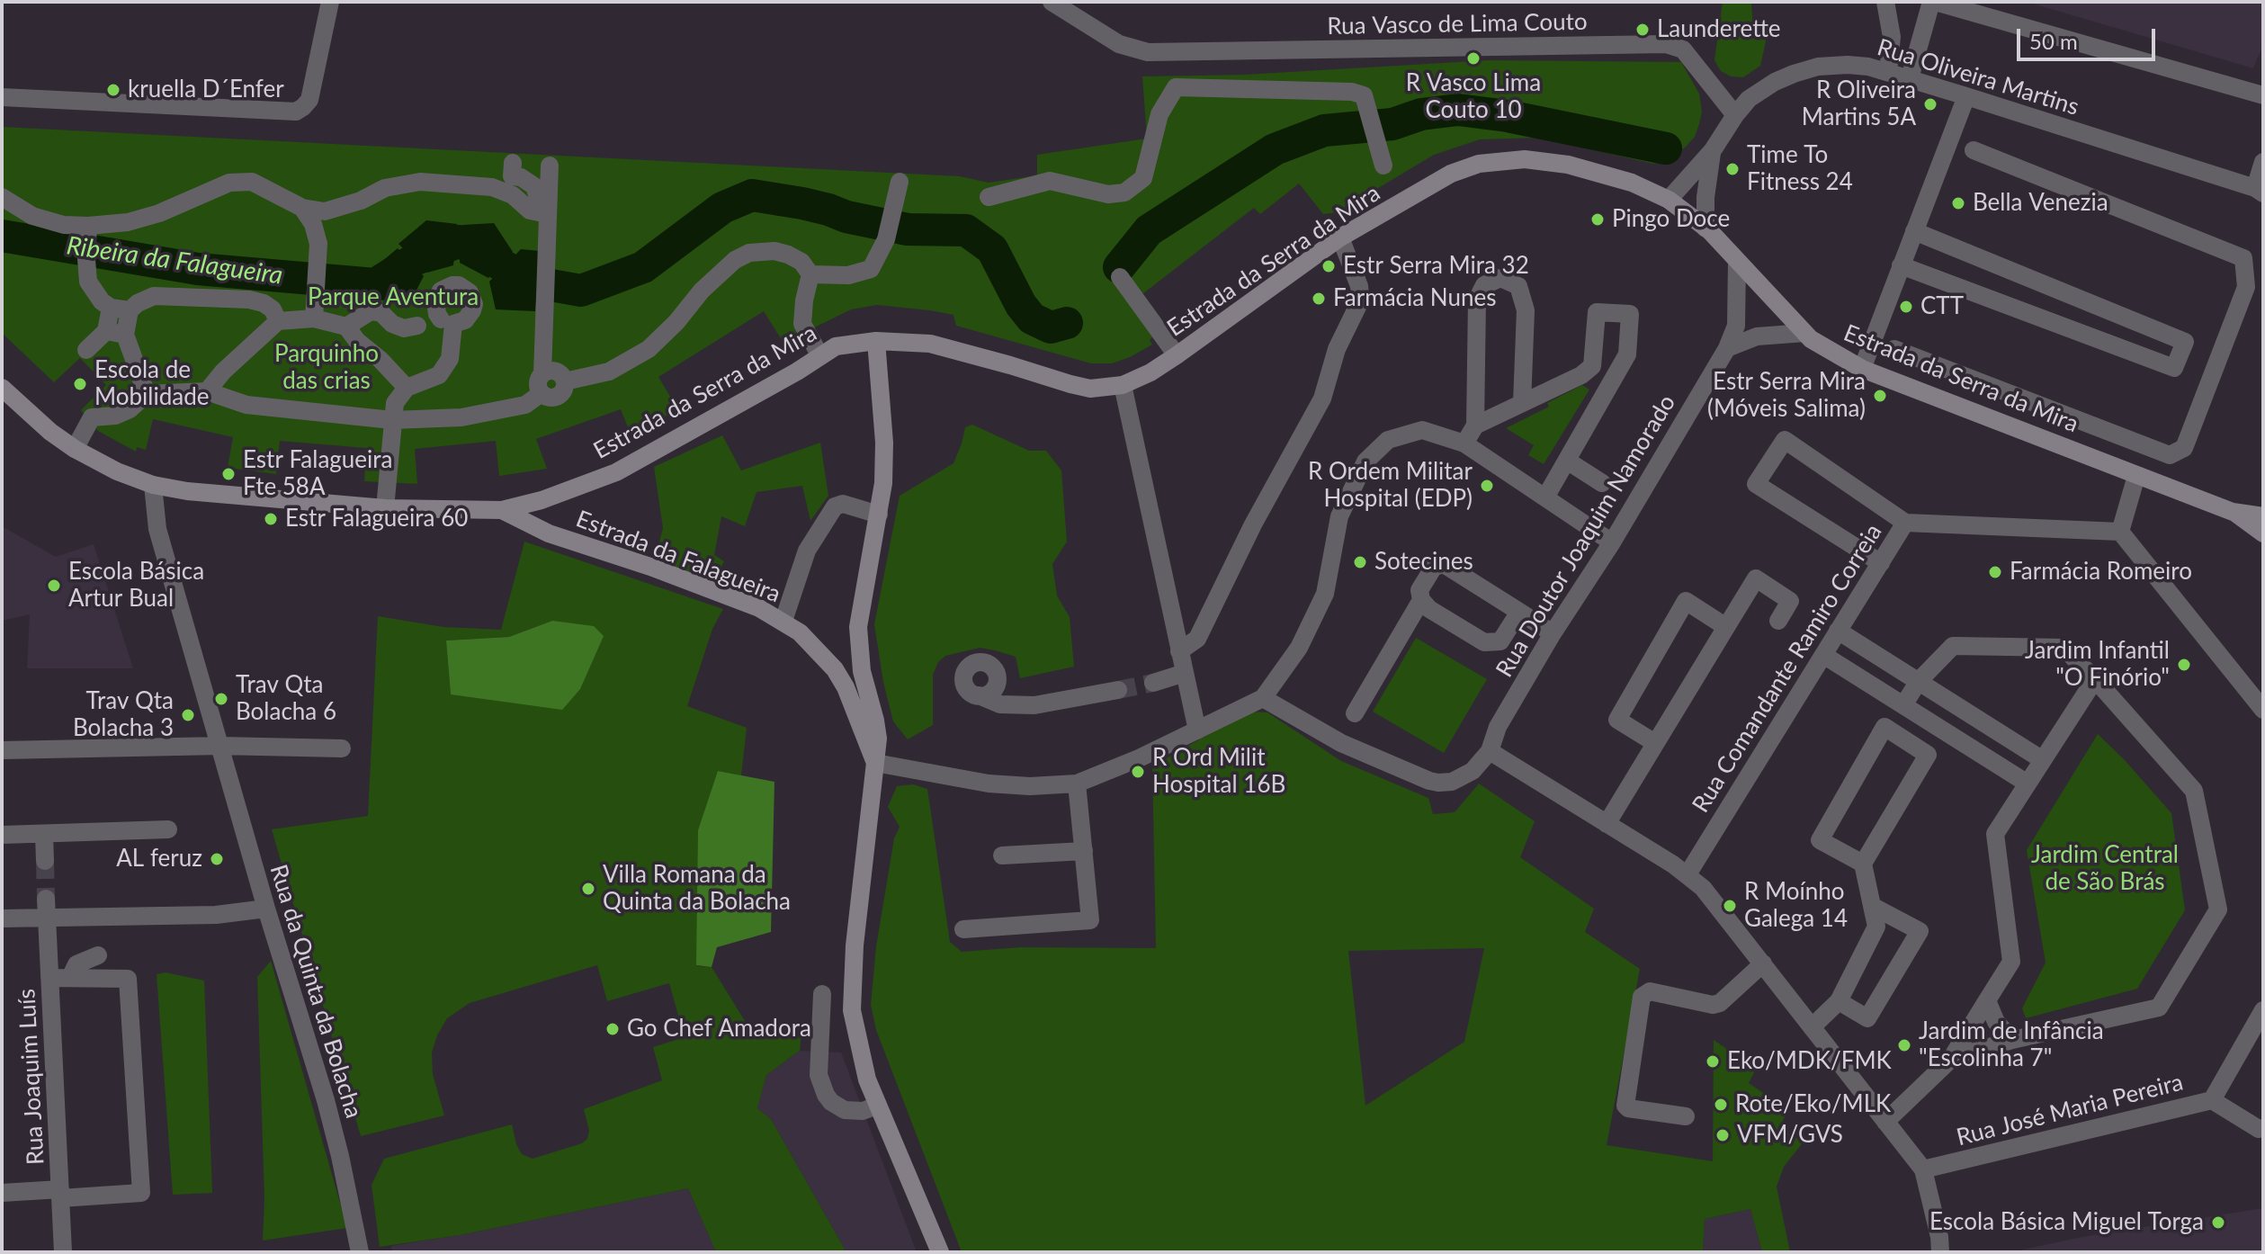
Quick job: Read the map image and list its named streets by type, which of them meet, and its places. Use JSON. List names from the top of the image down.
{
  "streets": {
    "street": [
      "Rua Vasco de Lima Couto",
      "Rua Oliveira Martins",
      "Estrada da Serra da Mira",
      "Rua Doutor Joaquim Namorado",
      "Estrada da Falagueira",
      "Rua Comandante Ramiro Correia",
      "Rua da Quinta da Bolacha",
      "Rua Joaquim Luís",
      "Rua José Maria Pereira"
    ]
  },
  "crossings": [
    ["Rua Vasco de Lima Couto", "Rua Oliveira Martins"],
    ["Rua Oliveira Martins", "Estrada da Serra da Mira"],
    ["Estrada da Serra da Mira", "Rua Doutor Joaquim Namorado"],
    ["Estrada da Serra da Mira", "Estrada da Falagueira"],
    ["Estrada da Falagueira", "Rua da Quinta da Bolacha"]
  ],
  "water": ["Ribeira da Falagueira"],
  "parks": ["Parque Aventura", "Parquinho das crias", "Jardim Central de São Brás"],
  "places": [
    "Launderette",
    "R Vasco Lima Couto 10",
    "kruella D´Enfer",
    "R Oliveira Martins 5A",
    "Time To Fitness 24",
    "Bella Venezia",
    "Pingo Doce",
    "Estr Serra Mira 32",
    "Farmácia Nunes",
    "CTT",
    "Escola de Mobilidade",
    "Estr Serra Mira (Móveis Salima)",
    "Estr Falagueira Fte 58A",
    "R Ordem Militar Hospital (EDP)",
    "Estr Falagueira 60",
    "Sotecines",
    "Farmácia Romeiro",
    "Escola Básica Artur Bual",
    "Jardim Infantil \"O Finório\"",
    "Trav Qta Bolacha 6",
    "Trav Qta Bolacha 3",
    "R Ord Milit Hospital 16B",
    "AL feruz",
    "Villa Romana da Quinta da Bolacha",
    "R Moínho Galega 14",
    "Go Chef Amadora",
    "Jardim de Infância \"Escolinha 7\"",
    "Eko/MDK/FMK",
    "Rote/Eko/MLK",
    "VFM/GVS",
    "Escola Básica Miguel Torga"
  ],
  "scale_bar": "50 m"
}
